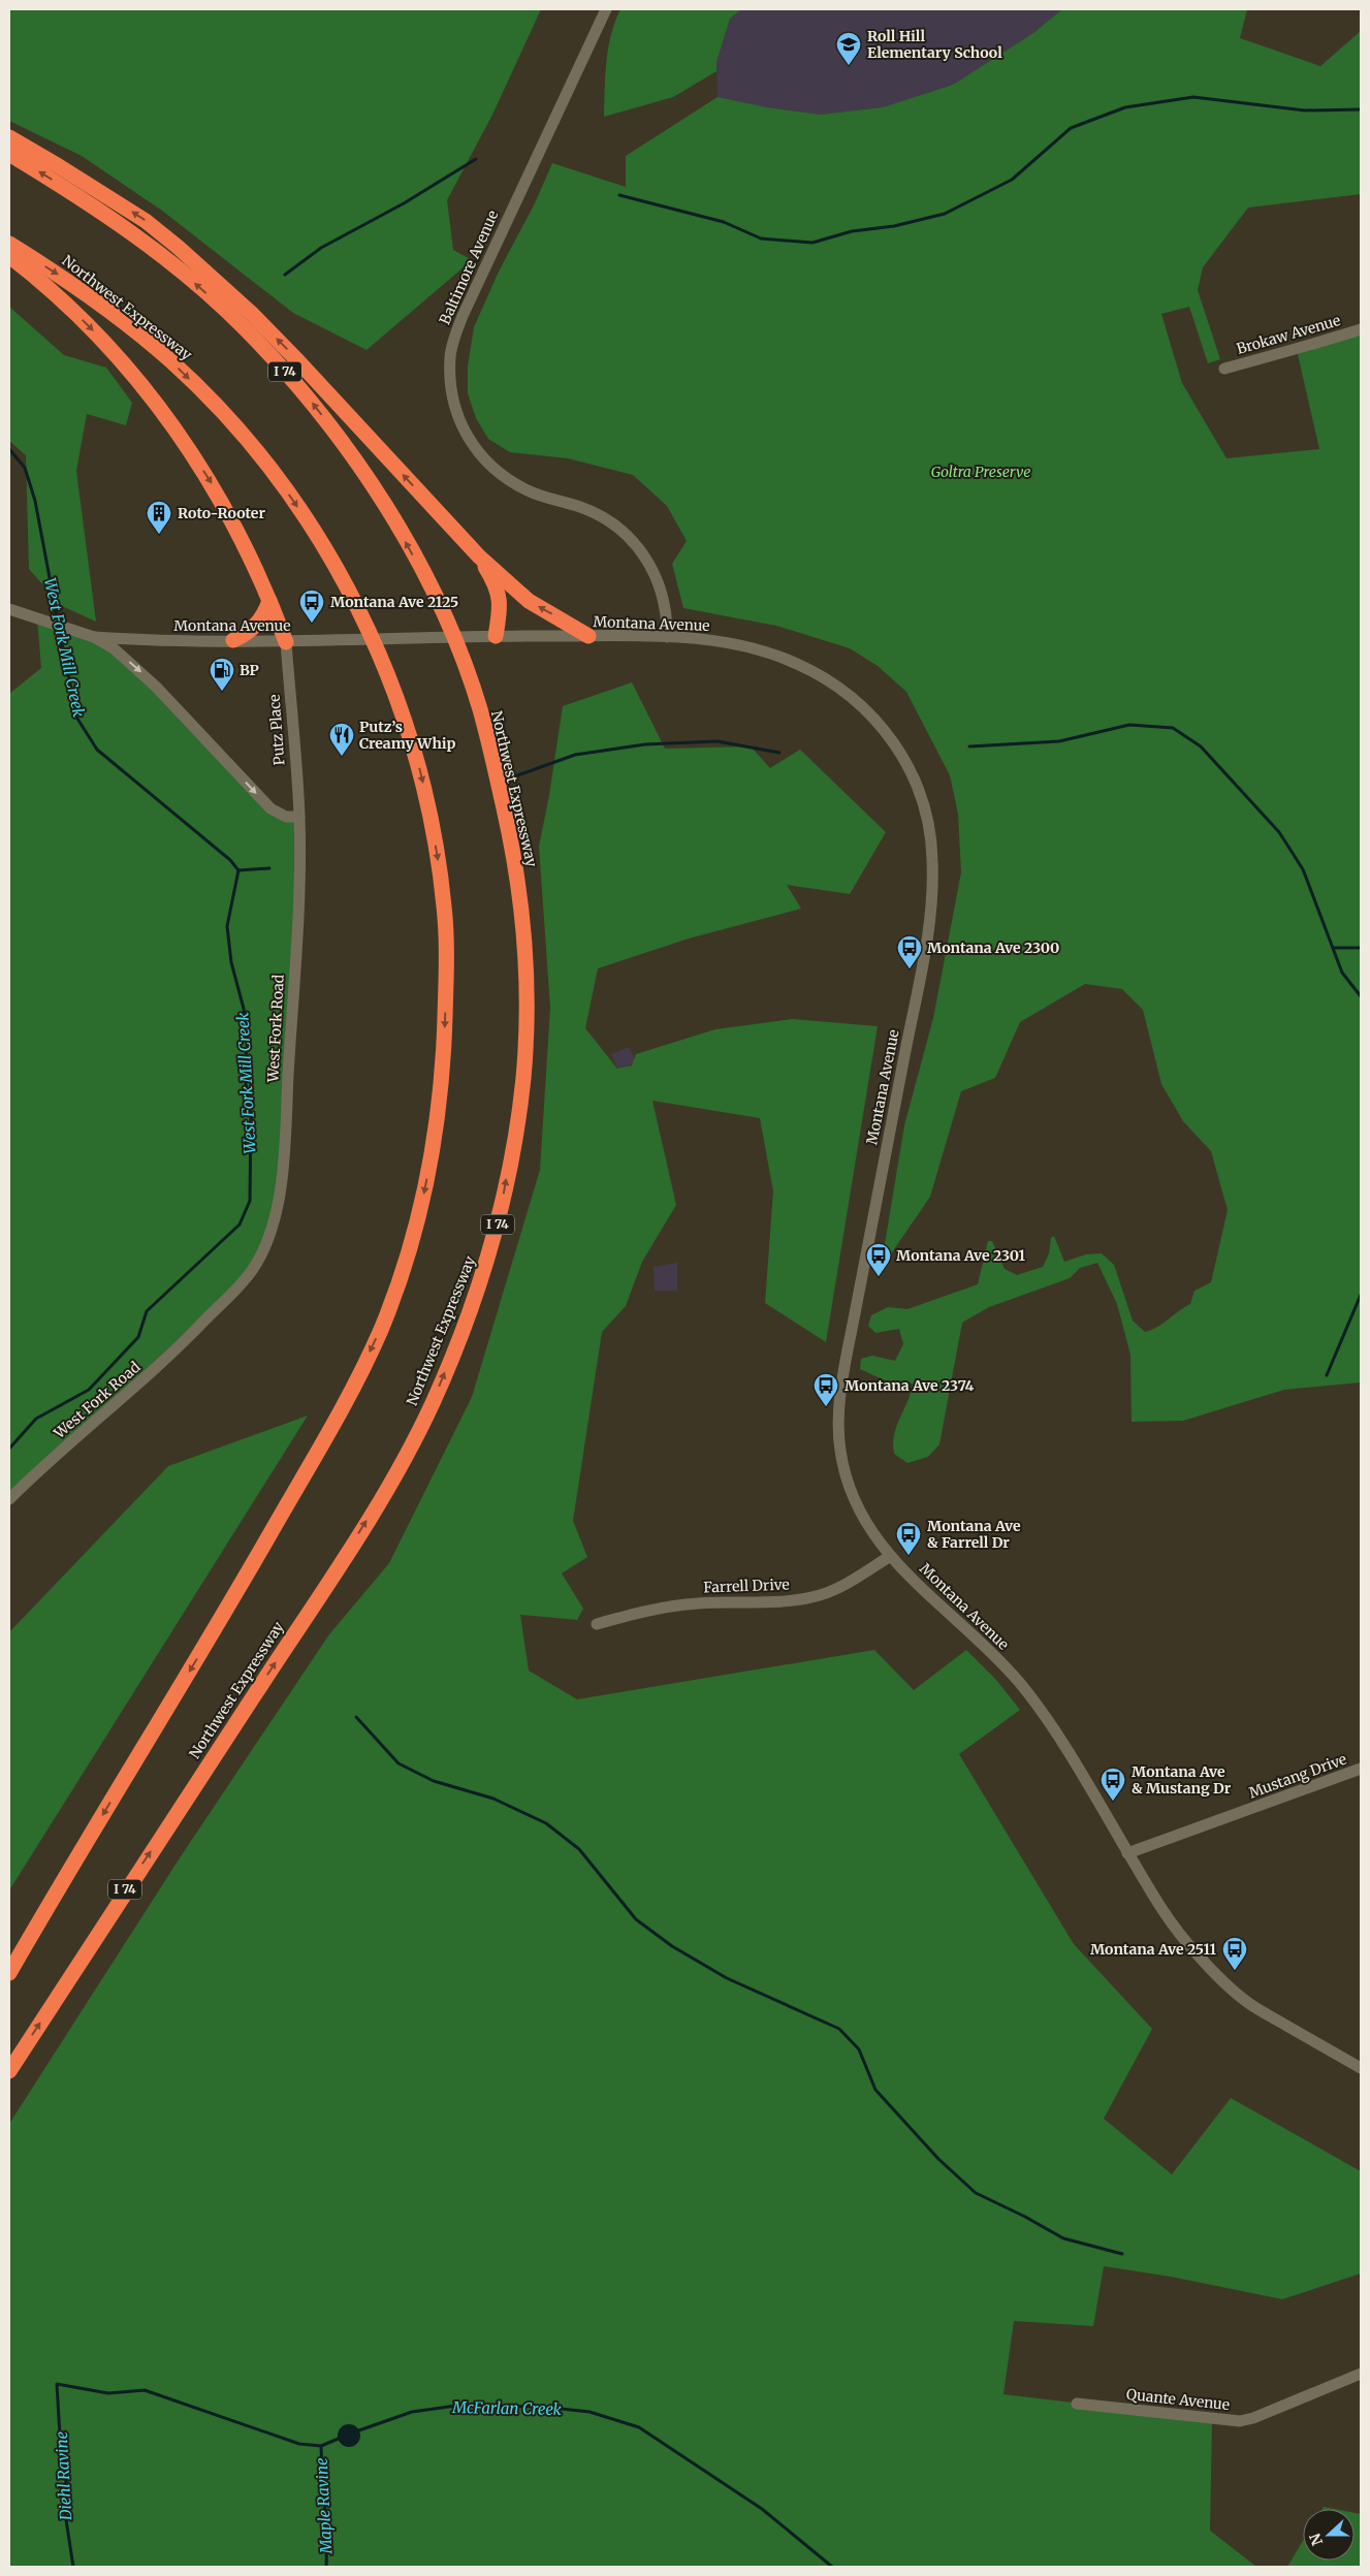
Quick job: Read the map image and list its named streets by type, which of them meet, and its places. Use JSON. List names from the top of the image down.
{
  "streets": {
    "highway": ["Northwest Expressway", "I 74"],
    "street": [
      "Baltimore Avenue",
      "Brokaw Avenue",
      "Montana Avenue",
      "Putz Place",
      "West Fork Road",
      "Farrell Drive",
      "Mustang Drive",
      "Quante Avenue"
    ]
  },
  "crossings": [
    ["Baltimore Avenue", "Montana Avenue"],
    ["Montana Avenue", "Putz Place"],
    ["Montana Avenue", "Farrell Drive"],
    ["Montana Avenue", "Mustang Drive"],
    ["Putz Place", "West Fork Road"]
  ],
  "water": [
    "West Fork Mill Creek",
    "McFarlan Creek",
    "Diehl Ravine",
    "Maple Ravine"
  ],
  "parks": ["Goltra Preserve"],
  "places": {
    "school or university": ["Roll Hill Elementary School"],
    "building": ["Roto-Rooter"],
    "bus stop": [
      "Montana Ave 2125",
      "Montana Ave 2300",
      "Montana Ave 2301",
      "Montana Ave 2374",
      "Montana Ave & Farrell Dr",
      "Montana Ave & Mustang Dr",
      "Montana Ave 2511"
    ],
    "fuel station": ["BP"],
    "restaurant": ["Putz’s Creamy Whip"]
  },
  "north": "left"
}
